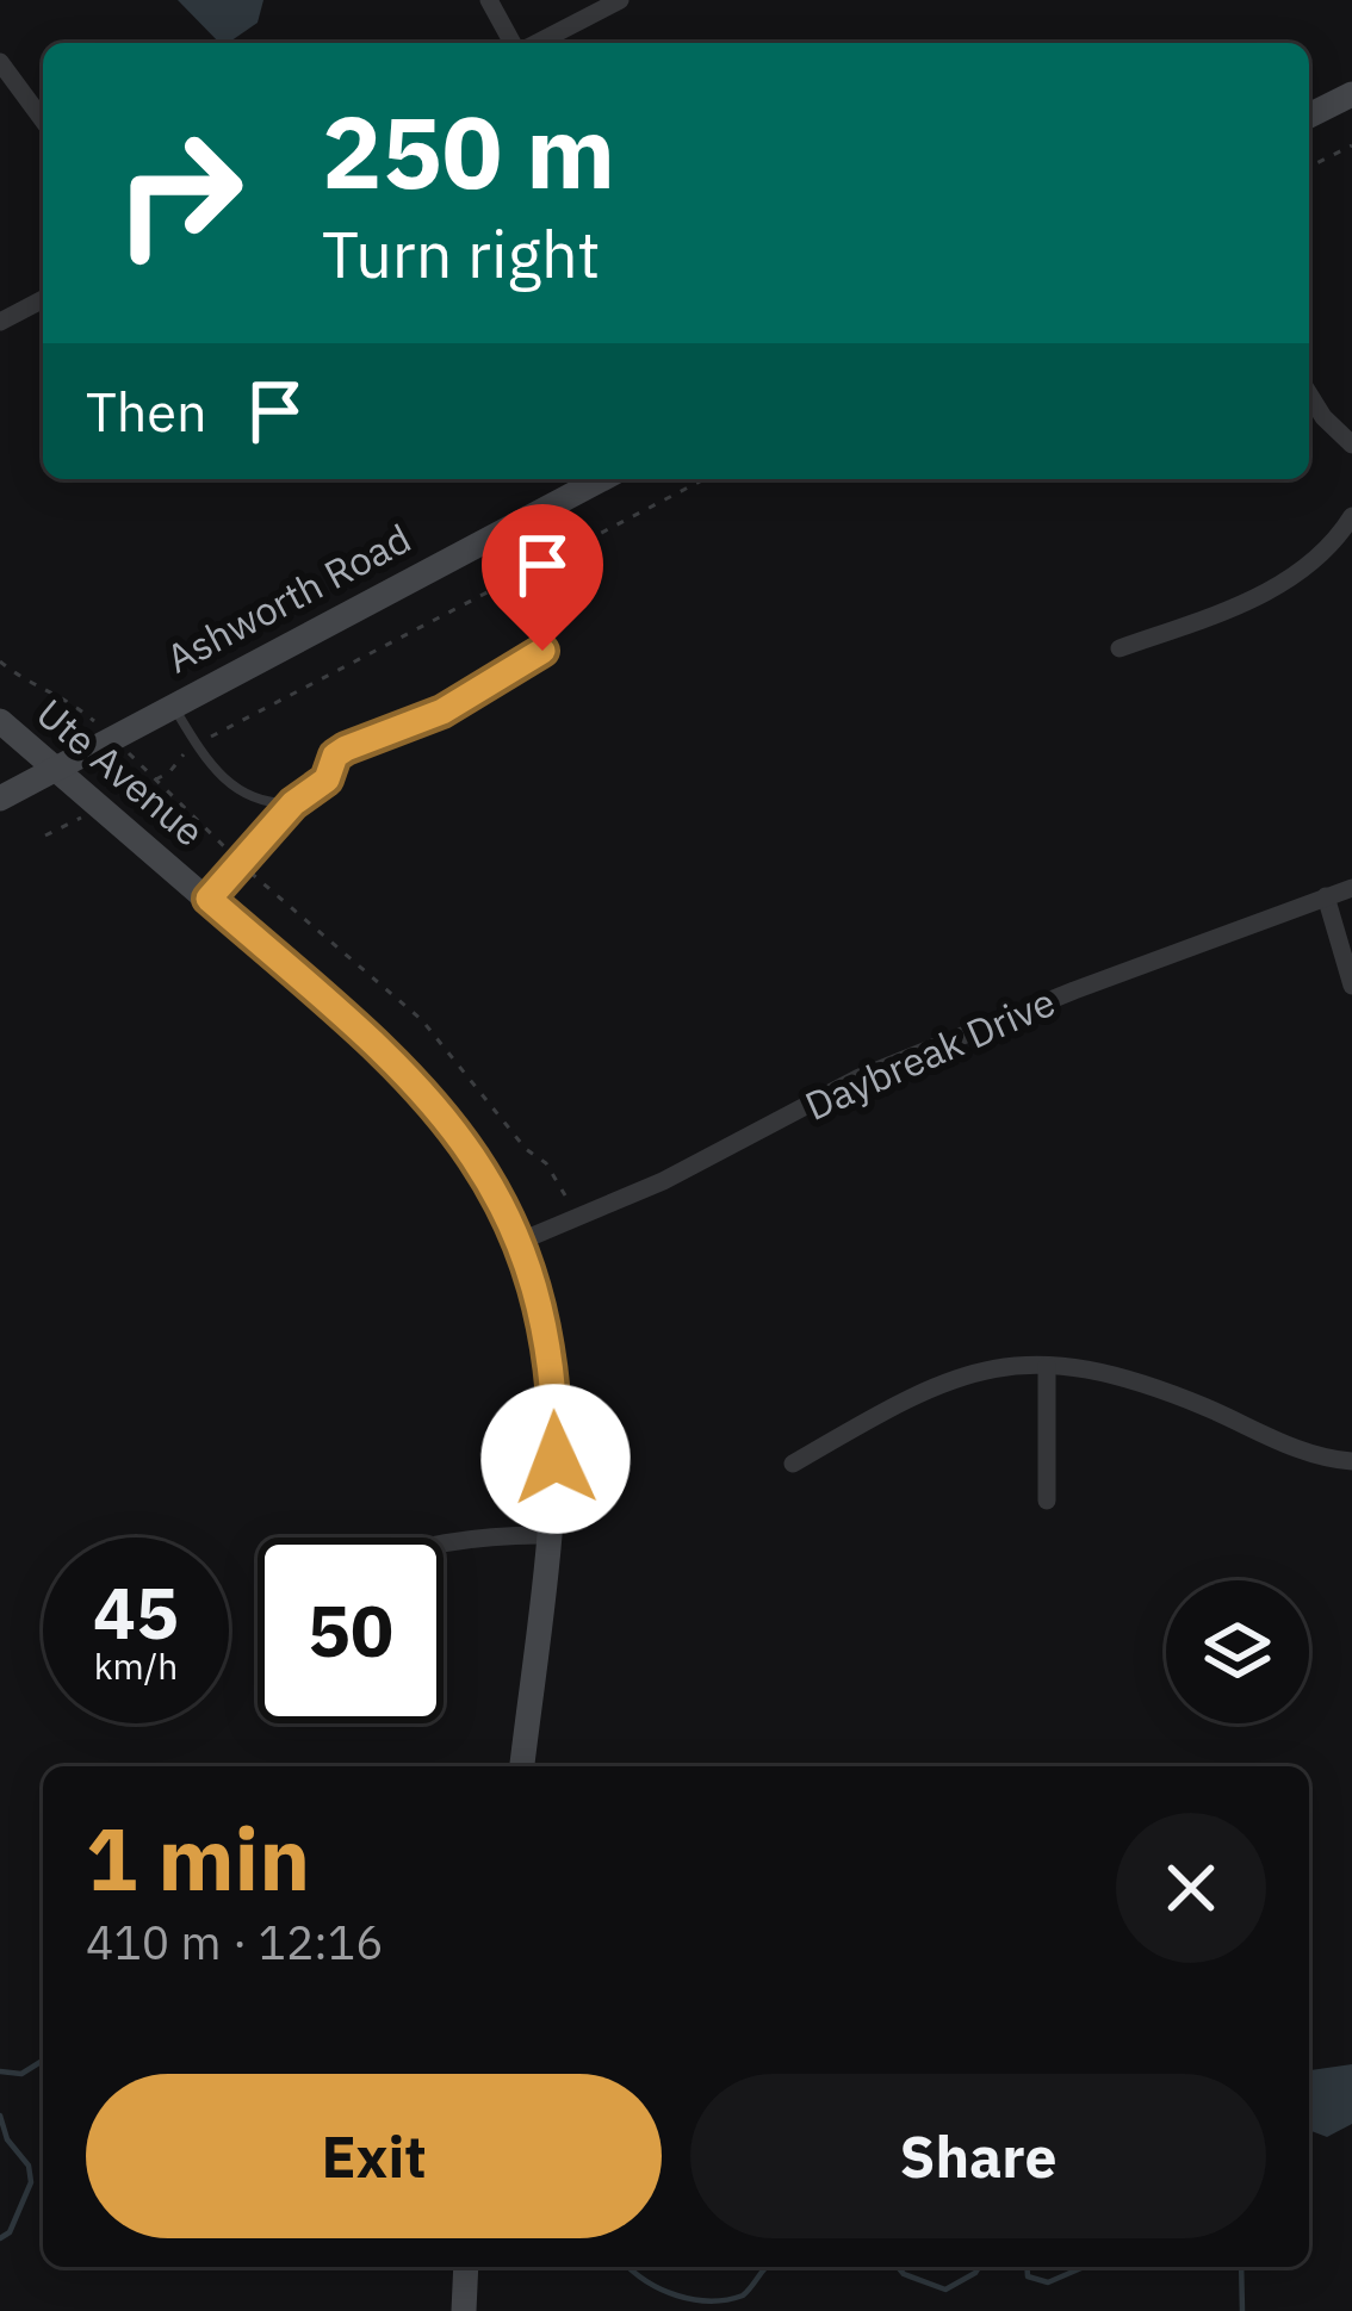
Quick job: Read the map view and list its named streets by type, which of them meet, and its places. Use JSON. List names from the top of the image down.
{
  "streets": {
    "main road": ["Ashworth Road", "Ute Avenue"],
    "street": ["Daybreak Drive"]
  },
  "crossings": [
    ["Ashworth Road", "Ute Avenue"],
    ["Ute Avenue", "Daybreak Drive"]
  ],
  "page": {
    "turn": ["250 m", "Turn right"],
    "then": "Then",
    "speed": "45 km/h",
    "limit": "50",
    "heading": ["1 min", "410 m · 12:16"],
    "buttons": ["Exit", "Share"]
  }
}
